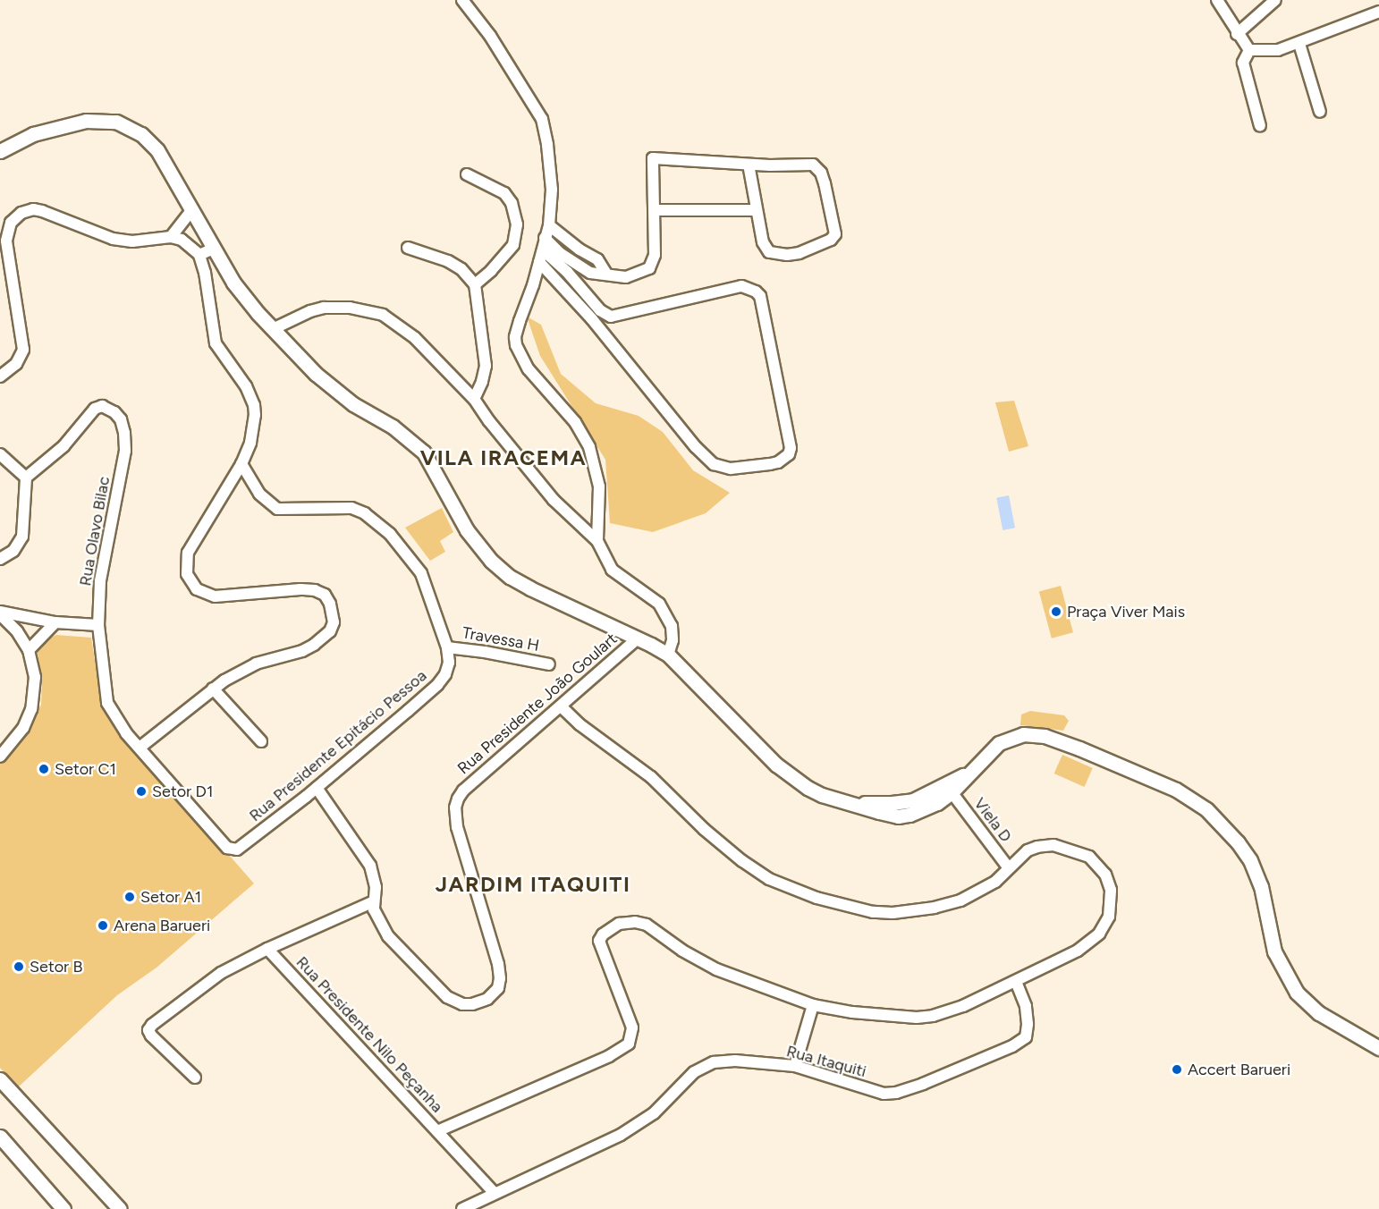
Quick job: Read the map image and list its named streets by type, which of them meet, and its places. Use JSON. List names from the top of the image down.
{
  "streets": {
    "street": [
      "Rua Olavo Bilac",
      "Travessa H",
      "Rua Presidente João Goulart",
      "Rua Presidente Epitácio Pessoa",
      "Viela D",
      "Rua Presidente Nilo Peçanha",
      "Rua Itaquiti"
    ]
  },
  "crossings": [
    ["Rua Olavo Bilac", "Rua Presidente Epitácio Pessoa"],
    ["Travessa H", "Rua Presidente Epitácio Pessoa"],
    ["Rua Presidente João Goulart", "Rua Presidente Epitácio Pessoa"],
    ["Viela D", "Rua Presidente Nilo Peçanha"],
    ["Rua Presidente Nilo Peçanha", "Rua Itaquiti"]
  ],
  "districts": ["VILA IRACEMA", "JARDIM ITAQUITI"],
  "places": [
    "Praça Viver Mais",
    "Setor C1",
    "Setor D1",
    "Setor A1",
    "Arena Barueri",
    "Setor B",
    "Accert Barueri"
  ]
}
